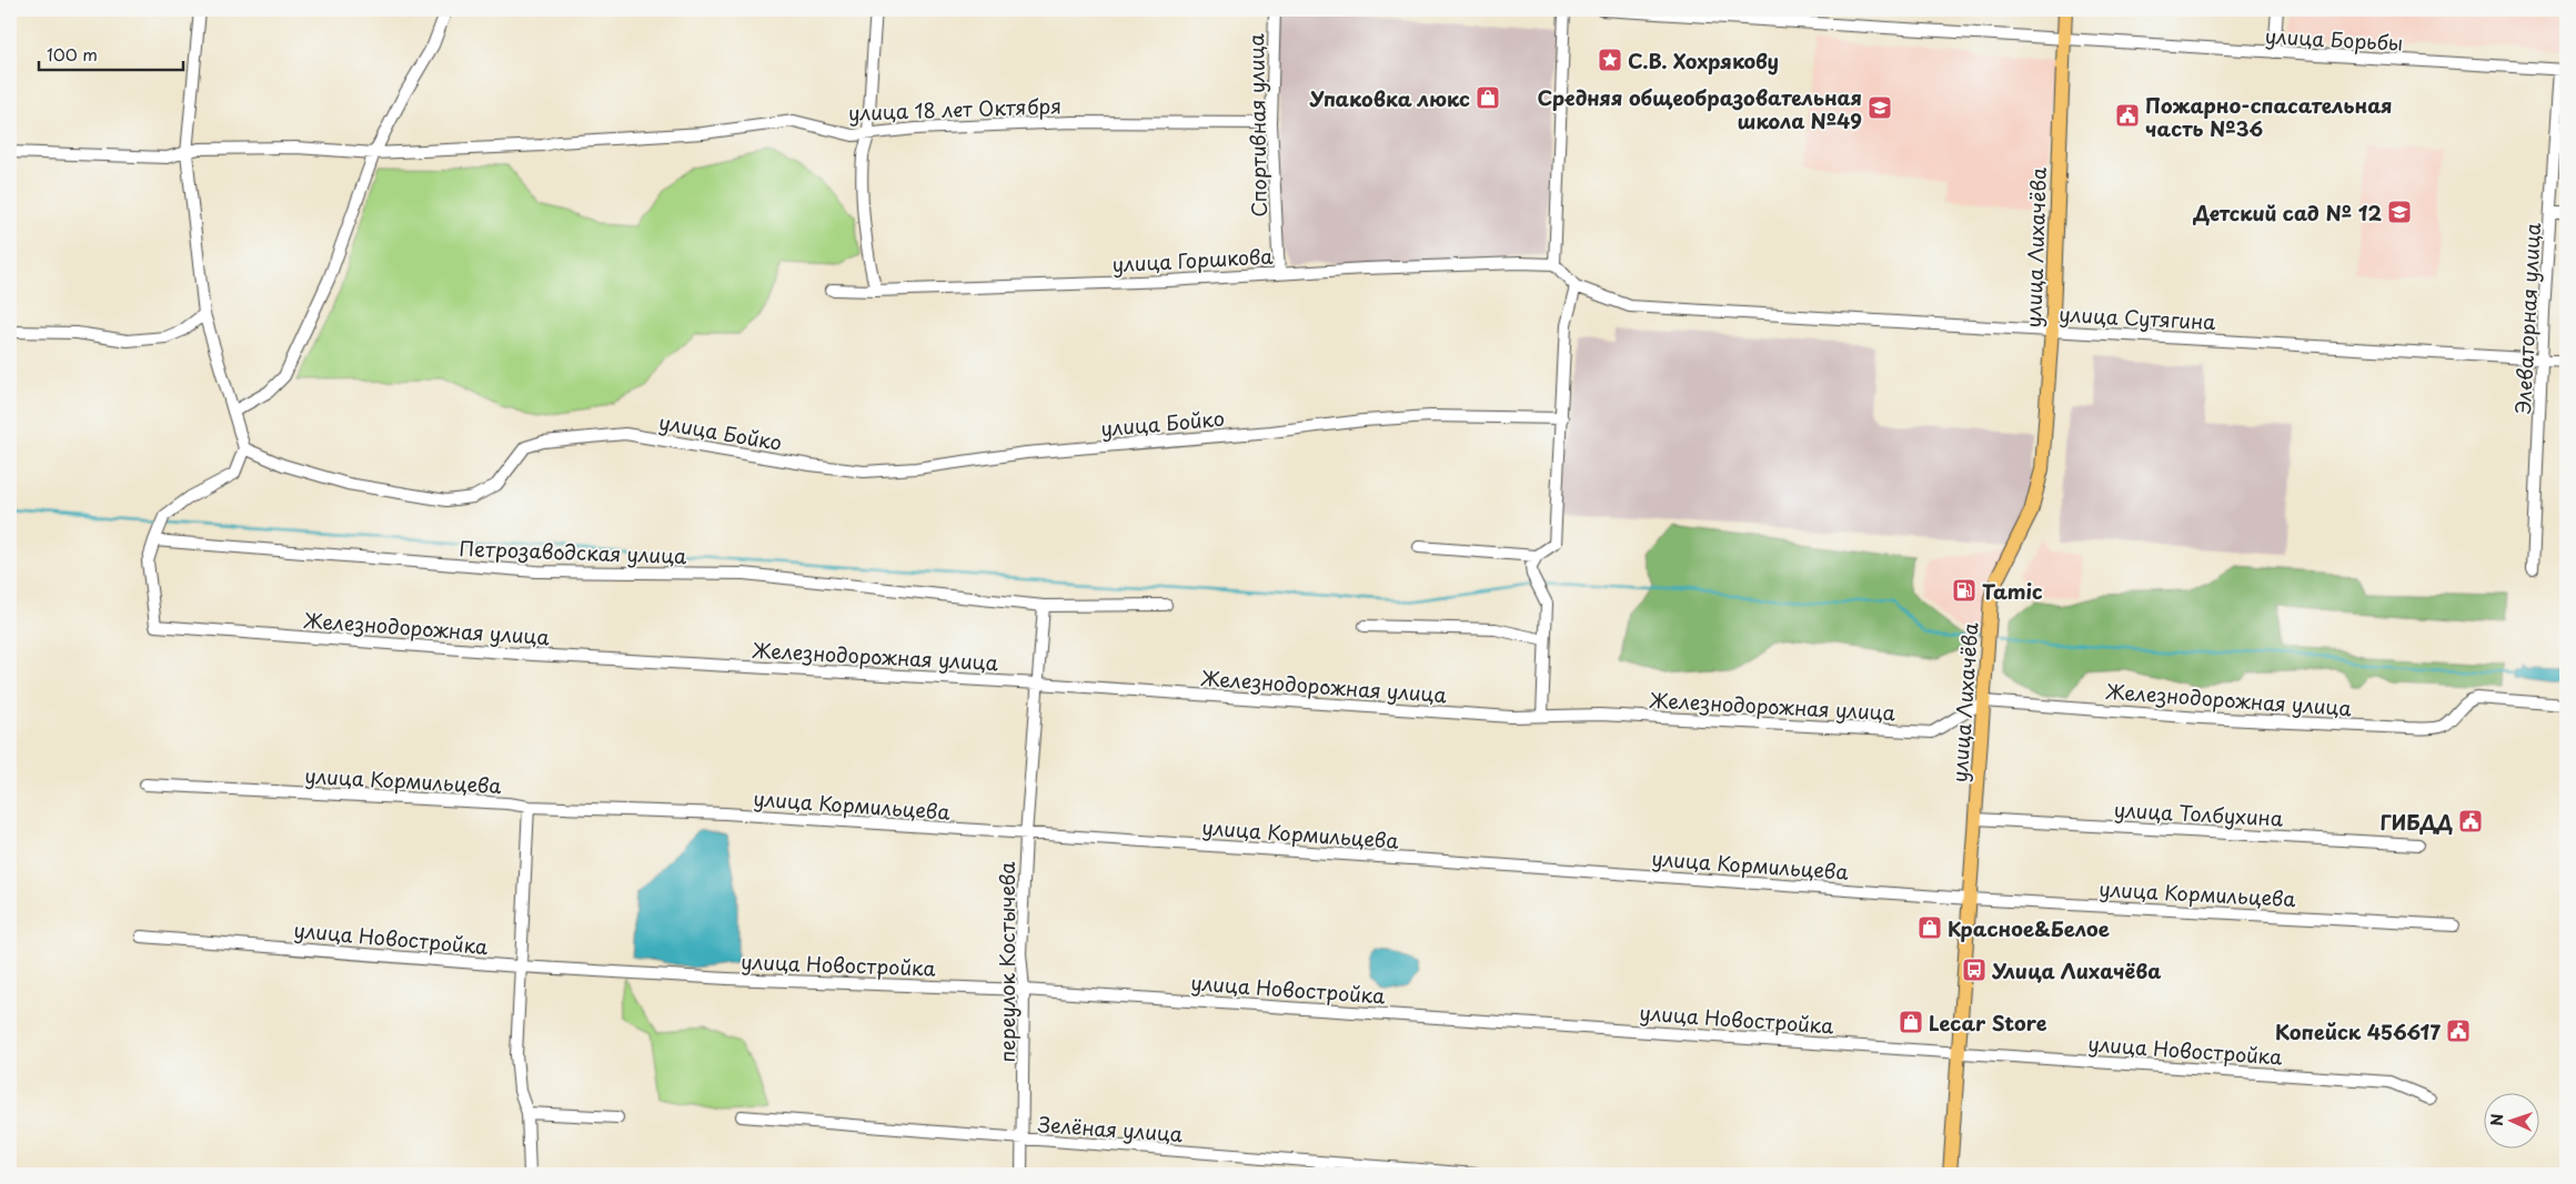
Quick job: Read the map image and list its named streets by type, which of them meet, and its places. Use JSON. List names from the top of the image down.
{
  "streets": {
    "main road": ["улица Лихачёва"],
    "street": [
      "улица Борьбы",
      "улица 18 лет Октября",
      "Спортивная улица",
      "улица Горшкова",
      "улица Сутягина",
      "Элеваторная улица",
      "улица Бойко",
      "Петрозаводская улица",
      "Железнодорожная улица",
      "улица Кормильцева",
      "улица Толбухина",
      "улица Новостройка",
      "переулок Костычева",
      "Зелёная улица"
    ]
  },
  "crossings": [
    ["улица Борьбы", "улица Лихачёва"],
    ["улица Борьбы", "Элеваторная улица"],
    ["улица 18 лет Октября", "Спортивная улица"],
    ["Спортивная улица", "улица Горшкова"],
    ["улица Лихачёва", "улица Сутягина"],
    ["улица Лихачёва", "Железнодорожная улица"],
    ["улица Лихачёва", "улица Кормильцева"],
    ["улица Лихачёва", "улица Толбухина"],
    ["улица Лихачёва", "улица Новостройка"],
    ["улица Сутягина", "Элеваторная улица"],
    ["Петрозаводская улица", "Железнодорожная улица"],
    ["Петрозаводская улица", "переулок Костычева"],
    ["Железнодорожная улица", "переулок Костычева"],
    ["улица Кормильцева", "переулок Костычева"],
    ["улица Новостройка", "переулок Костычева"],
    ["переулок Костычева", "Зелёная улица"]
  ],
  "places": {
    "place": ["С.В. Хохрякову"],
    "shop": ["Упаковка люкс", "Красное&Белое", "Lecar Store"],
    "school or university": ["Средняя общеобразовательная школа №49", "Детский сад № 12"],
    "public building": ["Пожарно-спасательная часть №36", "ГИБДД", "Копейск 456617"],
    "fuel station": ["Tamic"],
    "bus stop": ["Улица Лихачёва"]
  },
  "scale_bar": "100 m",
  "north": "left"
}
